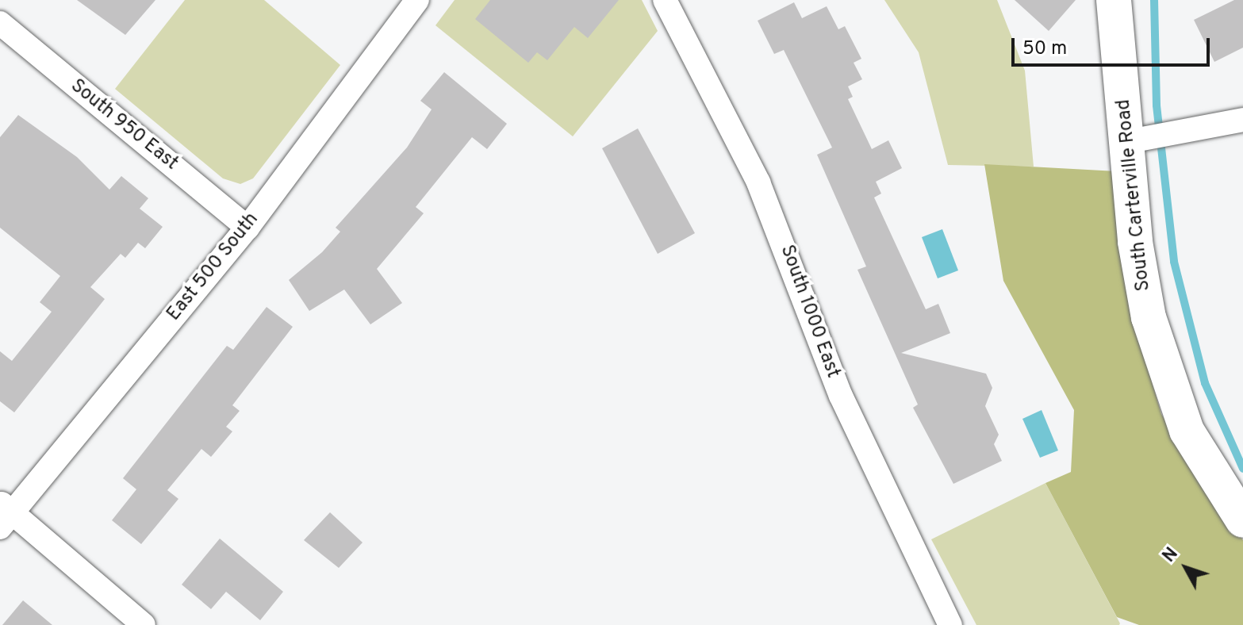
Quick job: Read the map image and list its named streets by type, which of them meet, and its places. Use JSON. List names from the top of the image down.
{
  "streets": {
    "street": [
      "South 950 East",
      "South Carterville Road",
      "East 500 South",
      "South 1000 East"
    ]
  },
  "crossings": [
    ["South 950 East", "East 500 South"]
  ],
  "scale_bar": "50 m",
  "north": "top left"
}
